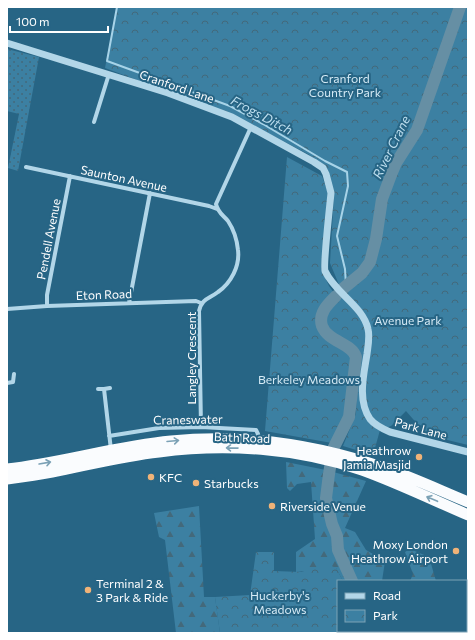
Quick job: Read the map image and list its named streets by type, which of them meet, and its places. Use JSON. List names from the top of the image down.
{
  "streets": {
    "highway": ["Bath Road"],
    "street": [
      "Cranford Lane",
      "Saunton Avenue",
      "Pendell Avenue",
      "Eton Road",
      "Langley Crescent",
      "Craneswater",
      "Park Lane"
    ]
  },
  "crossings": [
    ["Cranford Lane", "Park Lane"],
    ["Saunton Avenue", "Pendell Avenue"],
    ["Saunton Avenue", "Langley Crescent"],
    ["Pendell Avenue", "Eton Road"],
    ["Eton Road", "Langley Crescent"],
    ["Langley Crescent", "Craneswater"],
    ["Craneswater", "Bath Road"]
  ],
  "water": ["Frogs Ditch", "River Crane"],
  "parks": [
    "Cranford Country Park",
    "Avenue Park",
    "Berkeley Meadows",
    "Huckerby's Meadows"
  ],
  "places": [
    "Heathrow Jamia Masjid",
    "KFC",
    "Starbucks",
    "Riverside Venue",
    "Moxy London Heathrow Airport",
    "Terminal 2 & 3 Park & Ride"
  ],
  "legend": ["Road", "Park"],
  "scale_bar": "100 m"
}
